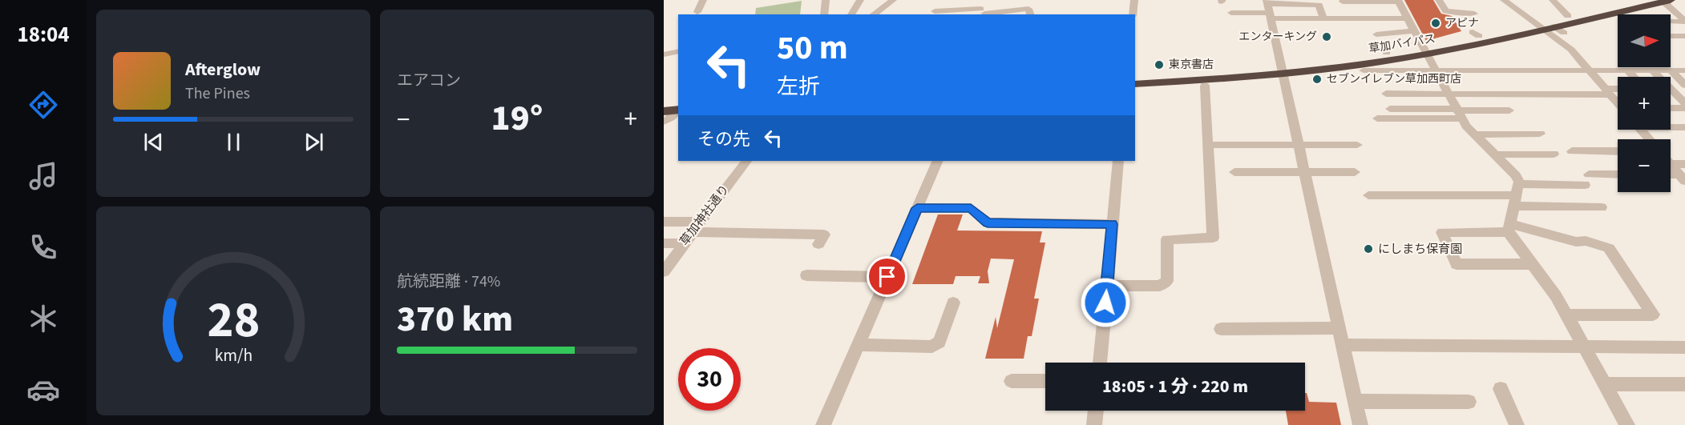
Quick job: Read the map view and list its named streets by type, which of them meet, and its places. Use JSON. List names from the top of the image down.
{
  "streets": {
    "highway": ["草加バイパス"],
    "street": ["草加神社通り"]
  },
  "places": [
    "アピナ",
    "エンターキング",
    "東京書店",
    "セブンイレブン草加西町店",
    "にしまち保育園"
  ],
  "north": "right",
  "page": {
    "tabs": "18:04",
    "tile": [
      "エアコン",
      ["航続距離 · 74%", "370 km"]
    ],
    "map_buttons": ["+", "−"],
    "turn": ["50 m", "左折"],
    "song": ["Afterglow", "The Pines"],
    "heat": ["−", "19°", "+"],
    "then": "その先",
    "limit": "30",
    "trip": "18:05 · 1 分 · 220 m",
    "gauge": ["28", "km/h"]
  }
}
